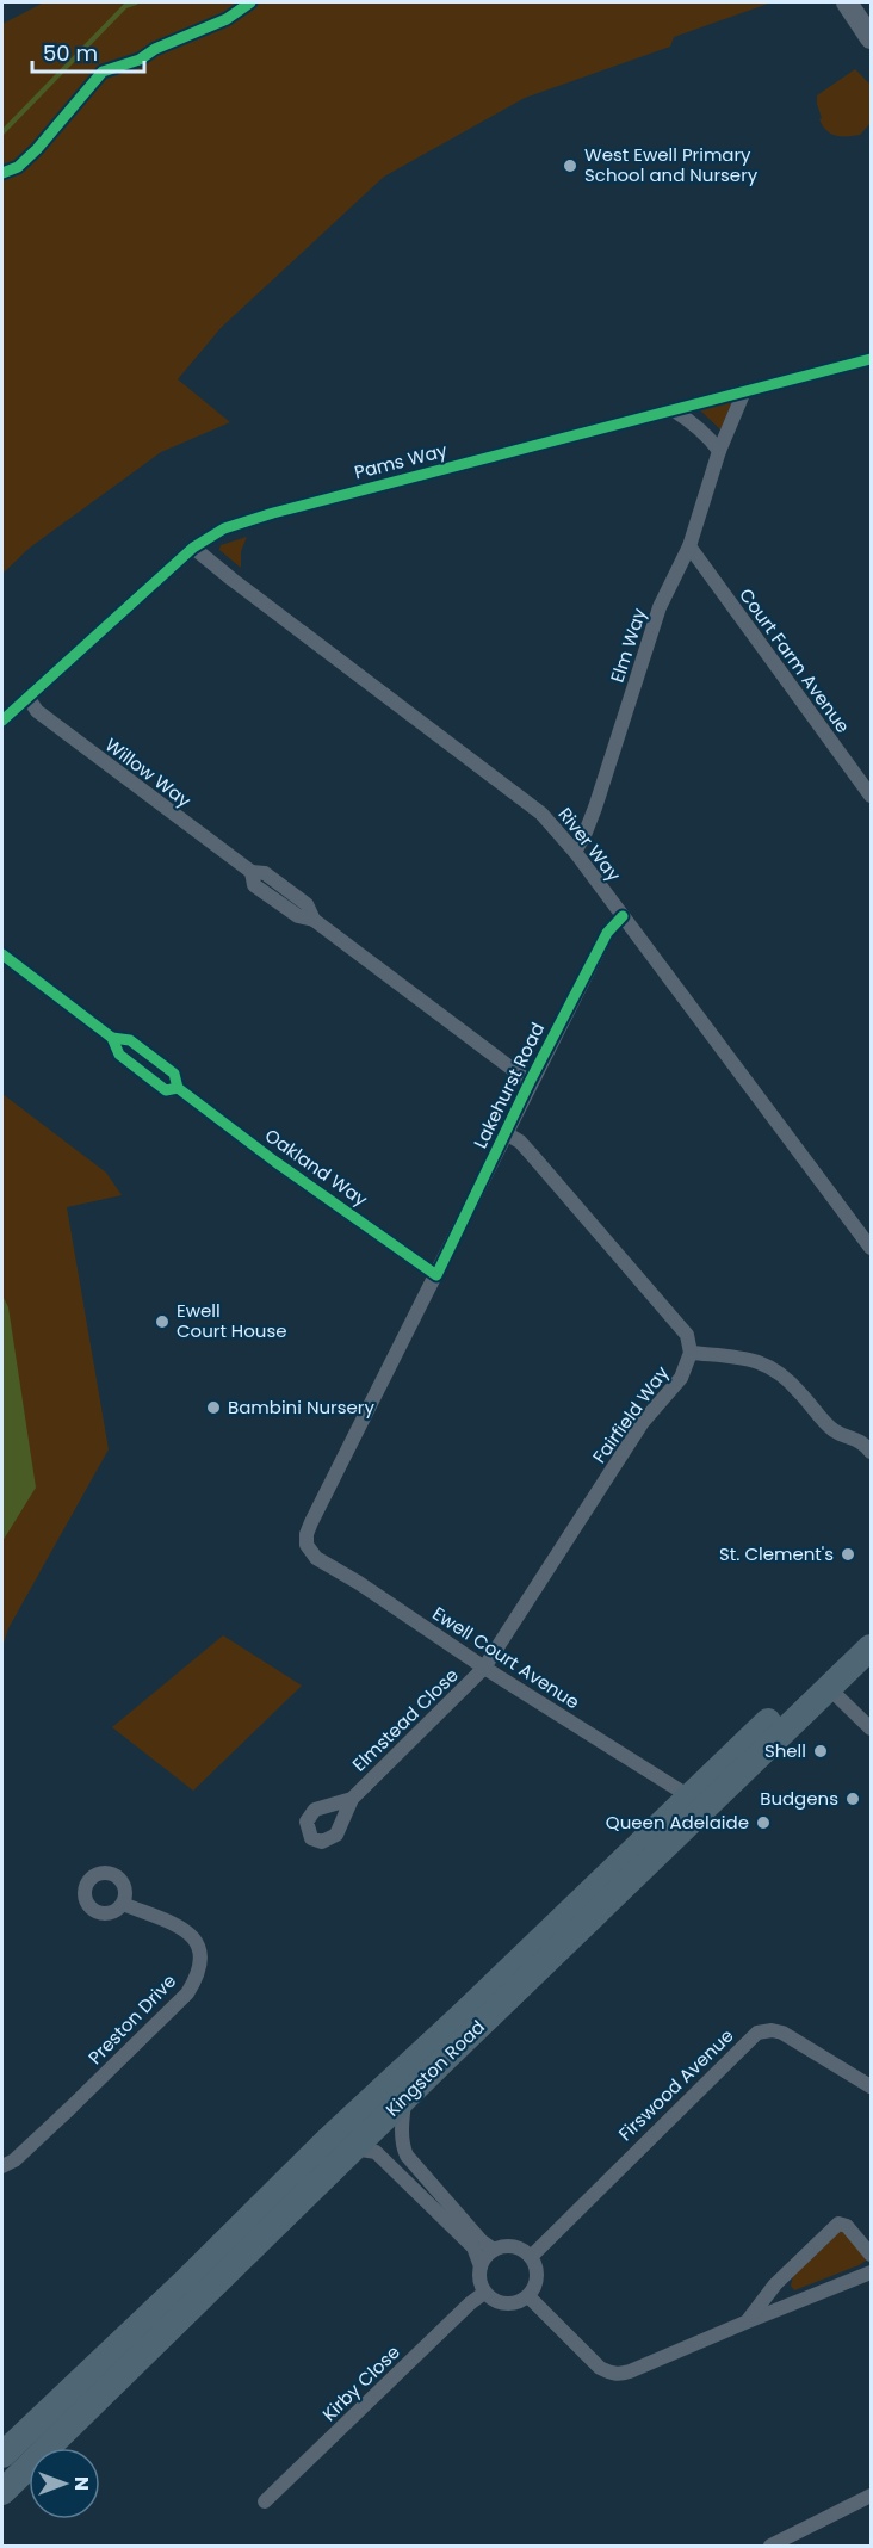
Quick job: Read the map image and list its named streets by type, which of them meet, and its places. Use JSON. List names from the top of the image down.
{
  "streets": {
    "highway": ["Kingston Road"],
    "street": [
      "Pams Way",
      "Elm Way",
      "Court Farm Avenue",
      "Willow Way",
      "River Way",
      "Lakehurst Road",
      "Oakland Way",
      "Fairfield Way",
      "Ewell Court Avenue",
      "Elmstead Close",
      "Preston Drive",
      "Firswood Avenue",
      "Kirby Close"
    ]
  },
  "crossings": [
    ["Pams Way", "Elm Way"],
    ["Pams Way", "Willow Way"],
    ["Pams Way", "River Way"],
    ["Elm Way", "Court Farm Avenue"],
    ["Elm Way", "River Way"],
    ["Willow Way", "Lakehurst Road"],
    ["River Way", "Lakehurst Road"],
    ["Lakehurst Road", "Oakland Way"],
    ["Lakehurst Road", "Ewell Court Avenue"],
    ["Fairfield Way", "Ewell Court Avenue"],
    ["Fairfield Way", "Elmstead Close"],
    ["Ewell Court Avenue", "Elmstead Close"],
    ["Ewell Court Avenue", "Kingston Road"],
    ["Firswood Avenue", "Kirby Close"]
  ],
  "places": [
    "West Ewell Primary School and Nursery",
    "Ewell Court House",
    "Bambini Nursery",
    "St. Clement's",
    "Shell",
    "Budgens",
    "Queen Adelaide"
  ],
  "scale_bar": "50 m",
  "north": "right"
}
